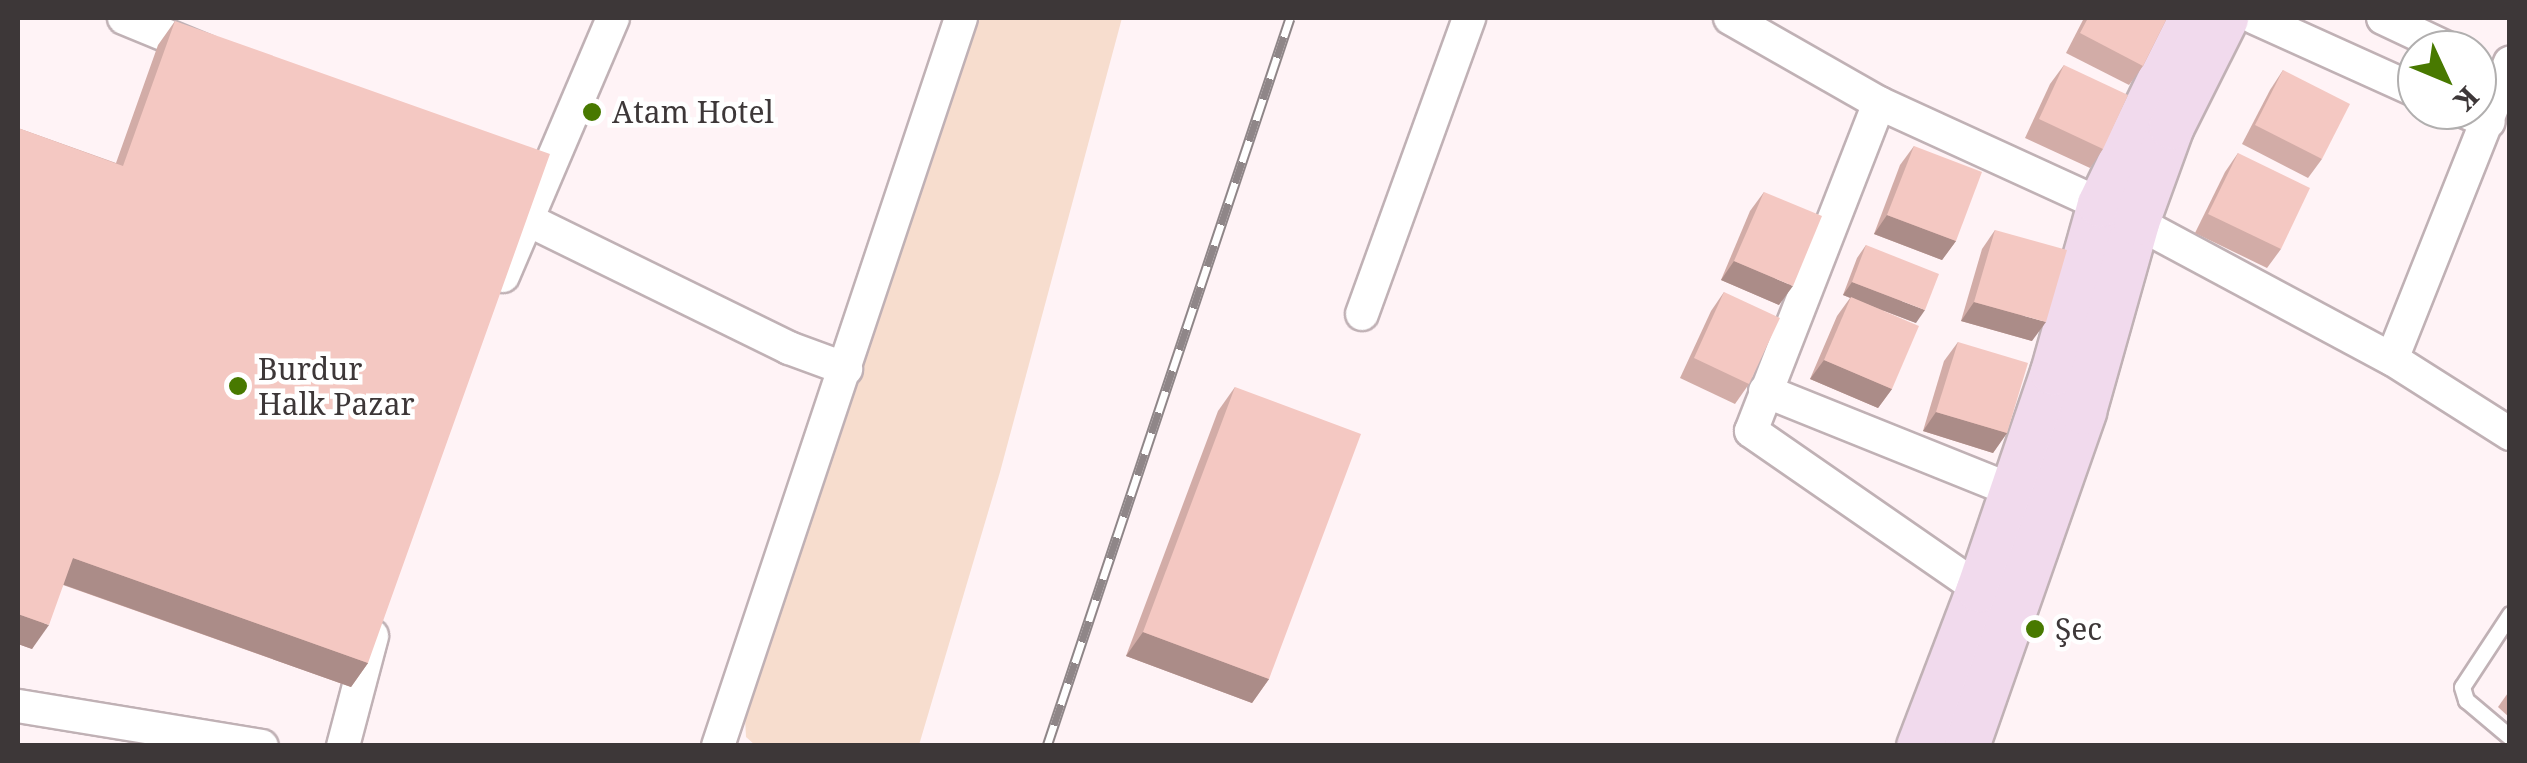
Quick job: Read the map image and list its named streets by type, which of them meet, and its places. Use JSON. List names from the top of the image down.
{
  "places": ["Atam Hotel", "Burdur Halk Pazar", "Şec"],
  "north": "bottom right"
}
